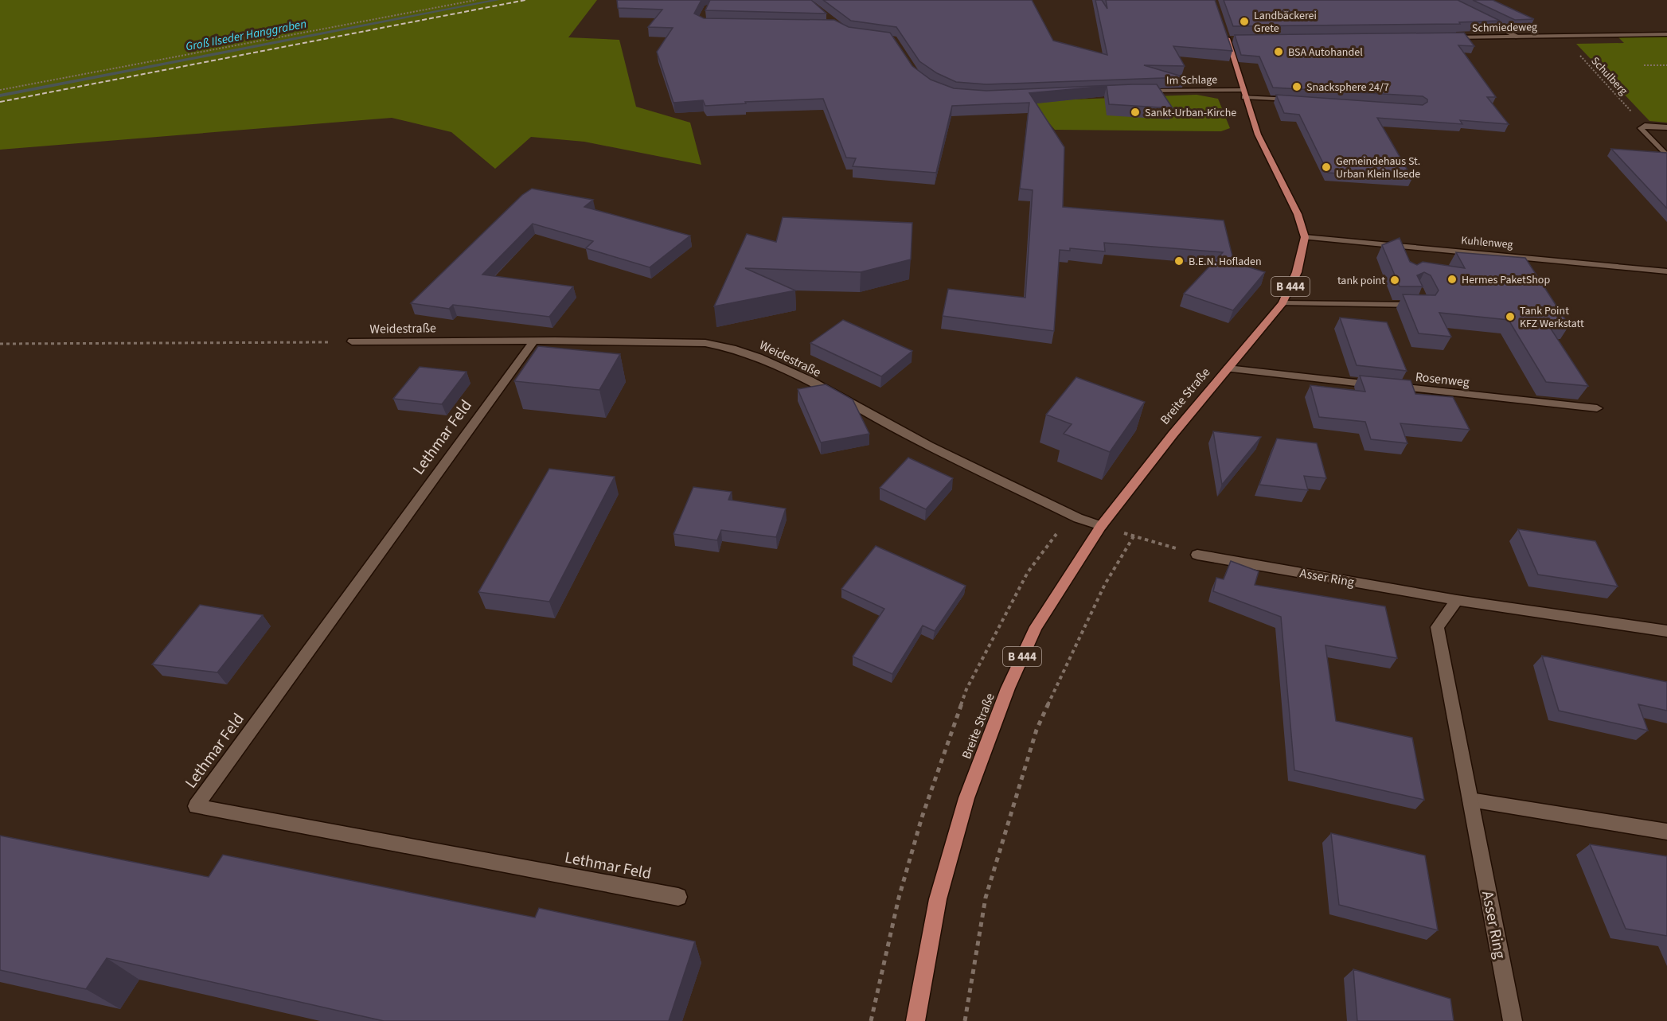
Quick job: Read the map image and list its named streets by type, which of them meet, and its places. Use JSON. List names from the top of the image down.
{
  "streets": {
    "main road": ["B 444", "Breite Straße"],
    "street": [
      "Schmiedeweg",
      "Im Schlage",
      "Kuhlenweg",
      "Weidestraße",
      "Rosenweg",
      "Lethmar Feld",
      "Asser Ring"
    ],
    "path": ["Schulberg"]
  },
  "crossings": [
    ["Schmiedeweg", "Schulberg"],
    ["Kuhlenweg", "Breite Straße"],
    ["Weidestraße", "Breite Straße"],
    ["Weidestraße", "Lethmar Feld"],
    ["Rosenweg", "Breite Straße"]
  ],
  "water": ["Groß Ilseder Hanggraben"],
  "places": [
    "Landbäckerei Grete",
    "BSA Autohandel",
    "Snacksphere 24/7",
    "Sankt-Urban-Kirche",
    "Gemeindehaus St. Urban Klein Ilsede",
    "B.E.N. Hofladen",
    "Hermes PaketShop",
    "tank point",
    "Tank Point KFZ Werkstatt"
  ]
}
